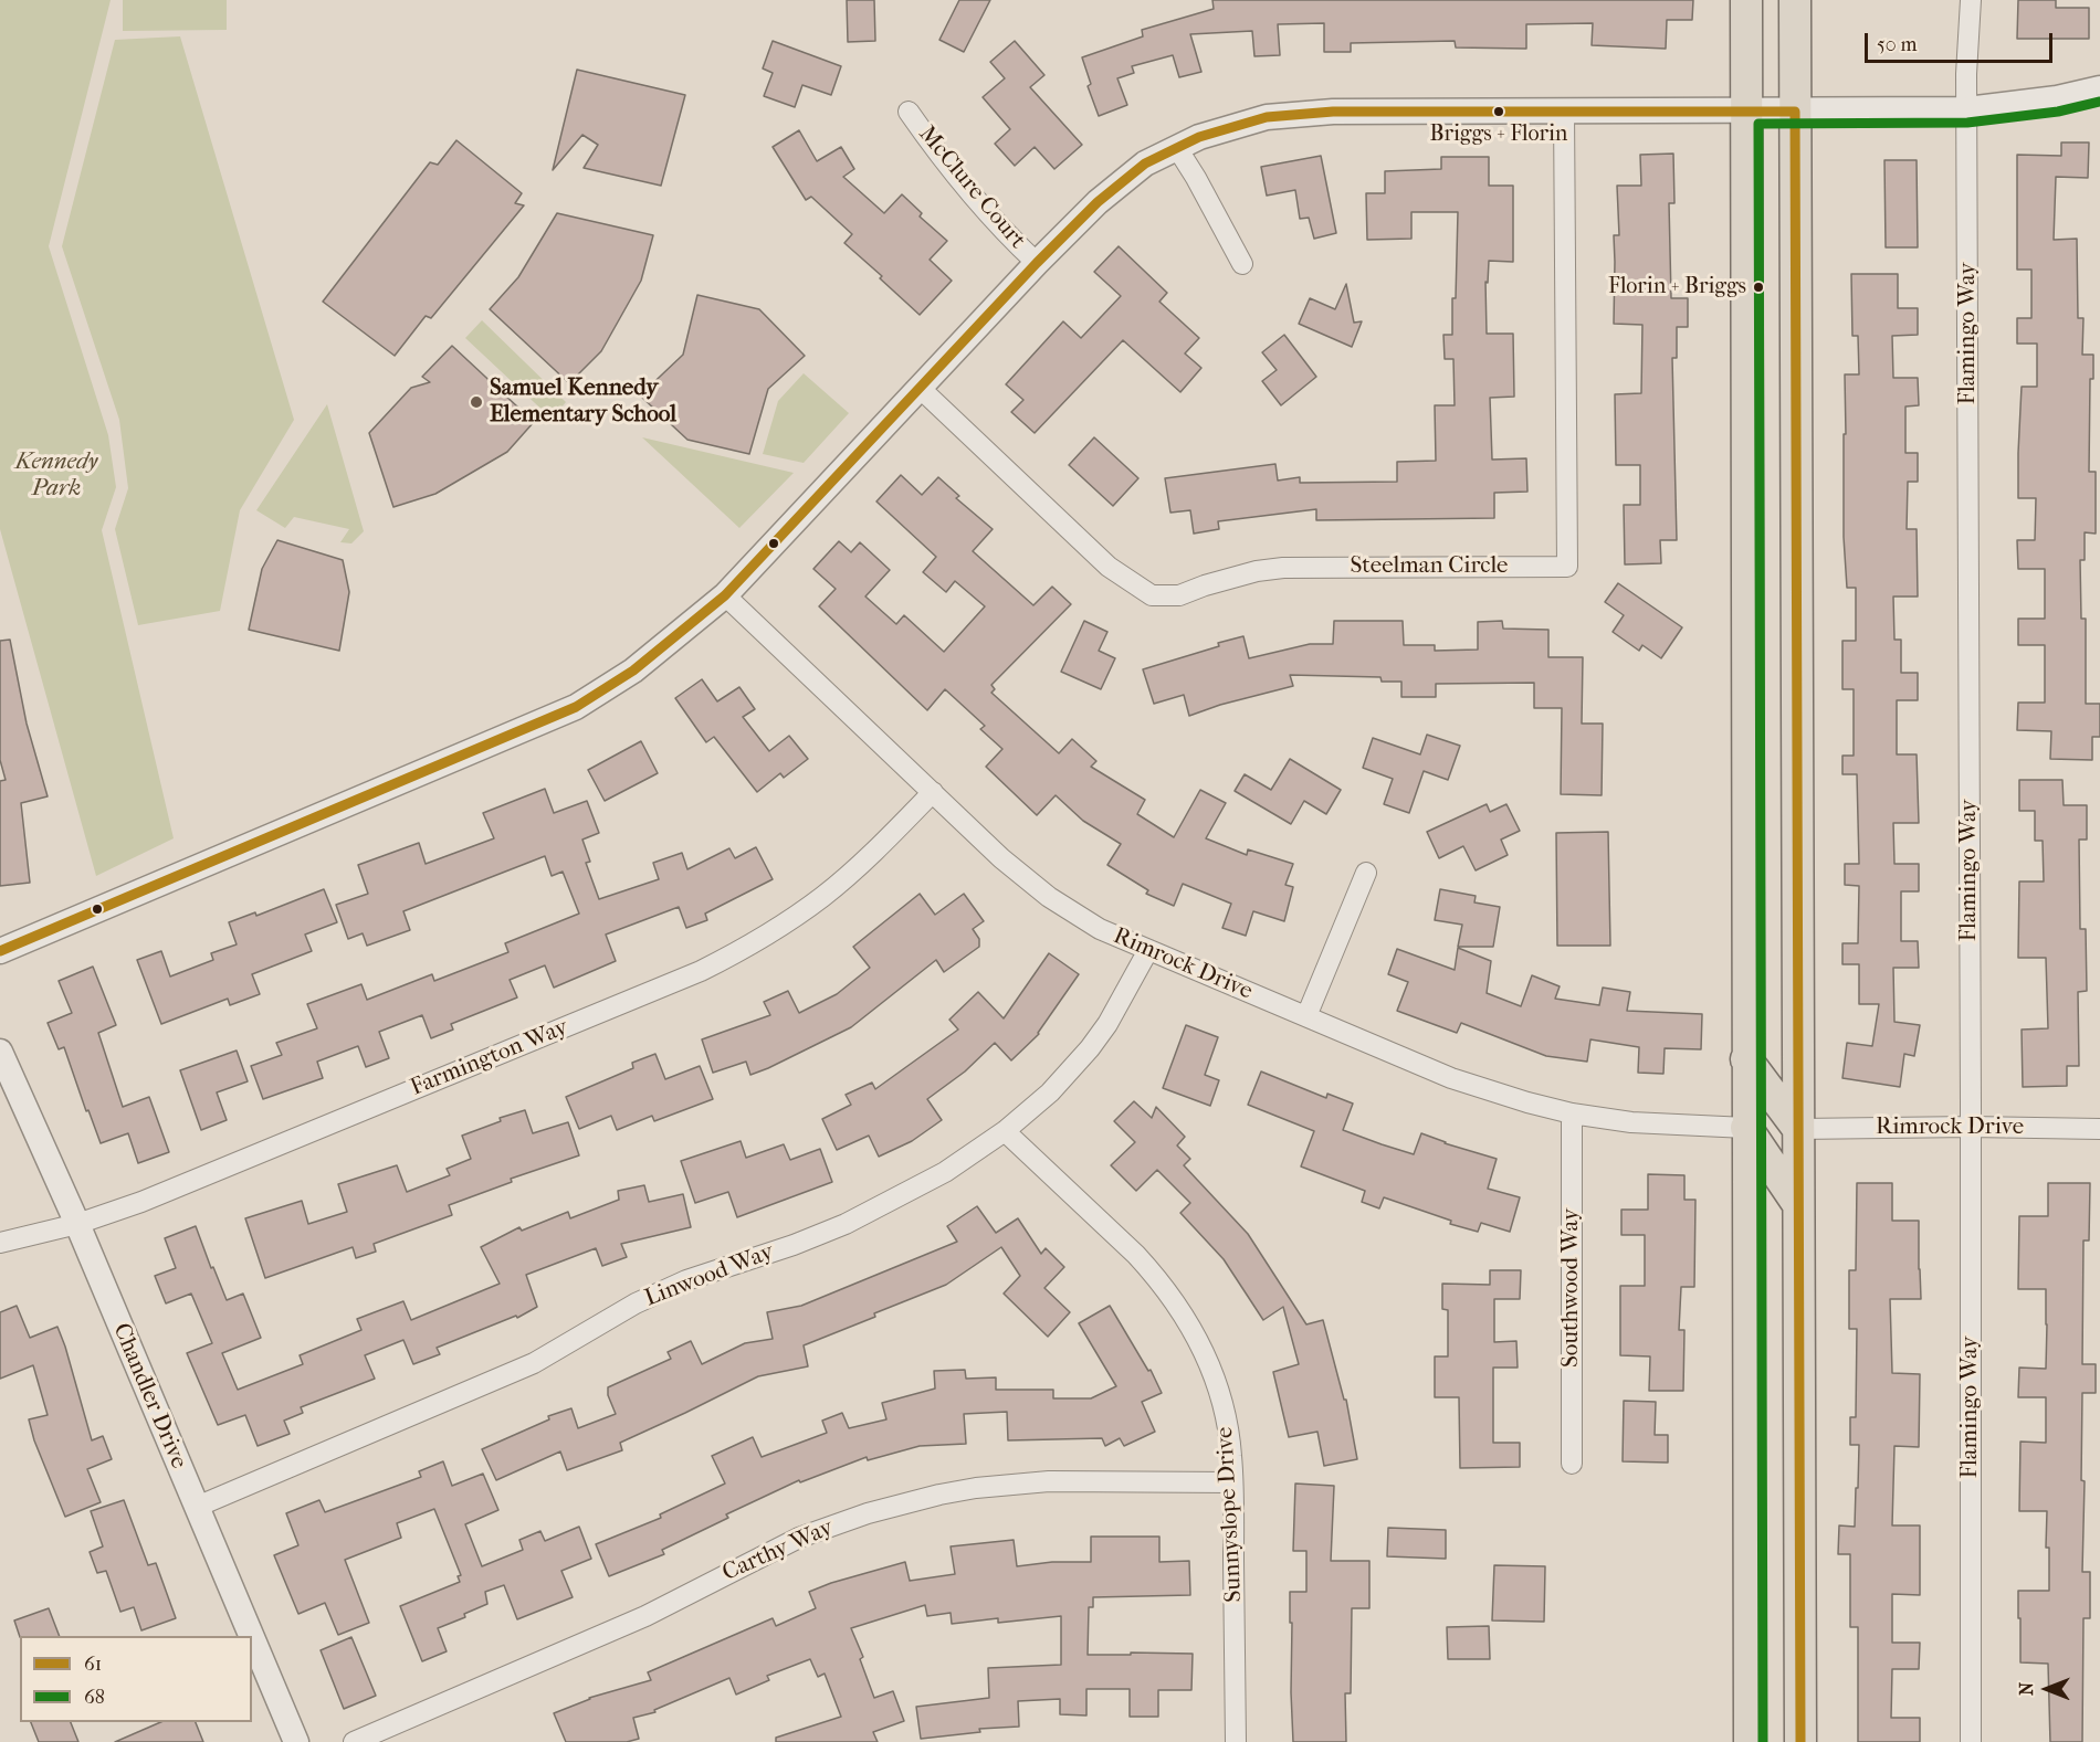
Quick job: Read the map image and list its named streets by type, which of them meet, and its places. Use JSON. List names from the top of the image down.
{
  "streets": {
    "street": [
      "McClure Court",
      "Flamingo Way",
      "Steelman Circle",
      "Rimrock Drive",
      "Farmington Way",
      "Linwood Way",
      "Southwood Way",
      "Chandler Drive",
      "Sunnyslope Drive",
      "Carthy Way"
    ]
  },
  "crossings": [
    ["Flamingo Way", "Rimrock Drive"],
    ["Rimrock Drive", "Farmington Way"],
    ["Rimrock Drive", "Linwood Way"],
    ["Rimrock Drive", "Southwood Way"],
    ["Farmington Way", "Chandler Drive"],
    ["Linwood Way", "Chandler Drive"],
    ["Linwood Way", "Sunnyslope Drive"],
    ["Sunnyslope Drive", "Carthy Way"]
  ],
  "parks": ["Kennedy Park"],
  "places": ["Briggs + Florin", "Florin + Briggs", "Samuel Kennedy Elementary School"],
  "lines": ["transit line 68", "transit line 61"],
  "legend": ["61", "68"],
  "scale_bar": "50 m",
  "north": "left"
}
